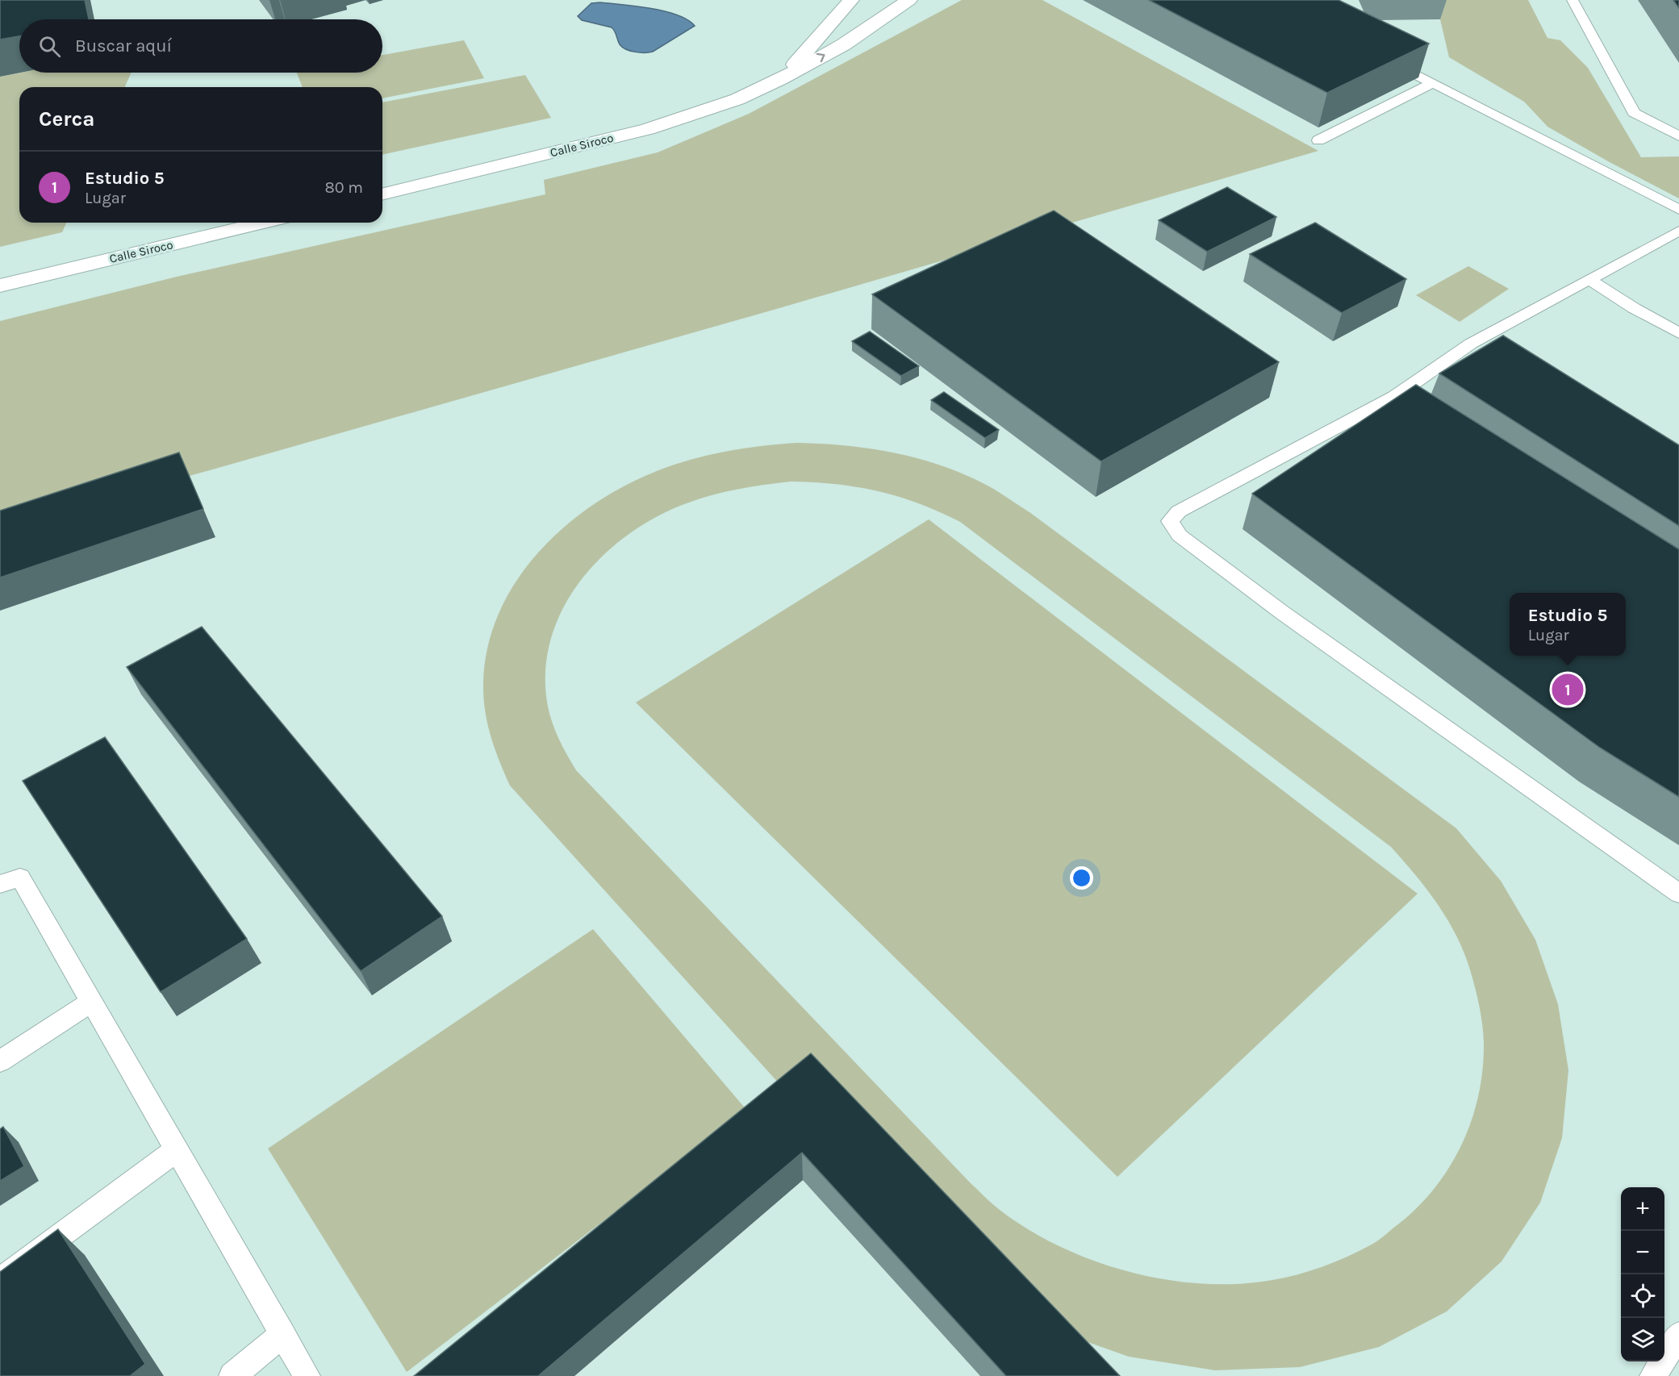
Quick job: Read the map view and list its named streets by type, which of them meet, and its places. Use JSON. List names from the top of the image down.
{
  "streets": {
    "street": ["Calle Siroco"]
  },
  "page": {
    "search": "Buscar aquí",
    "heading": "Cerca",
    "list": [
      {
        "mark": "1",
        "name": "Estudio 5",
        "note": "Lugar",
        "value": "80 m"
      }
    ],
    "popup": ["Estudio 5", "Lugar"],
    "pins": "1",
    "map_buttons": ["+", "−"]
  }
}
